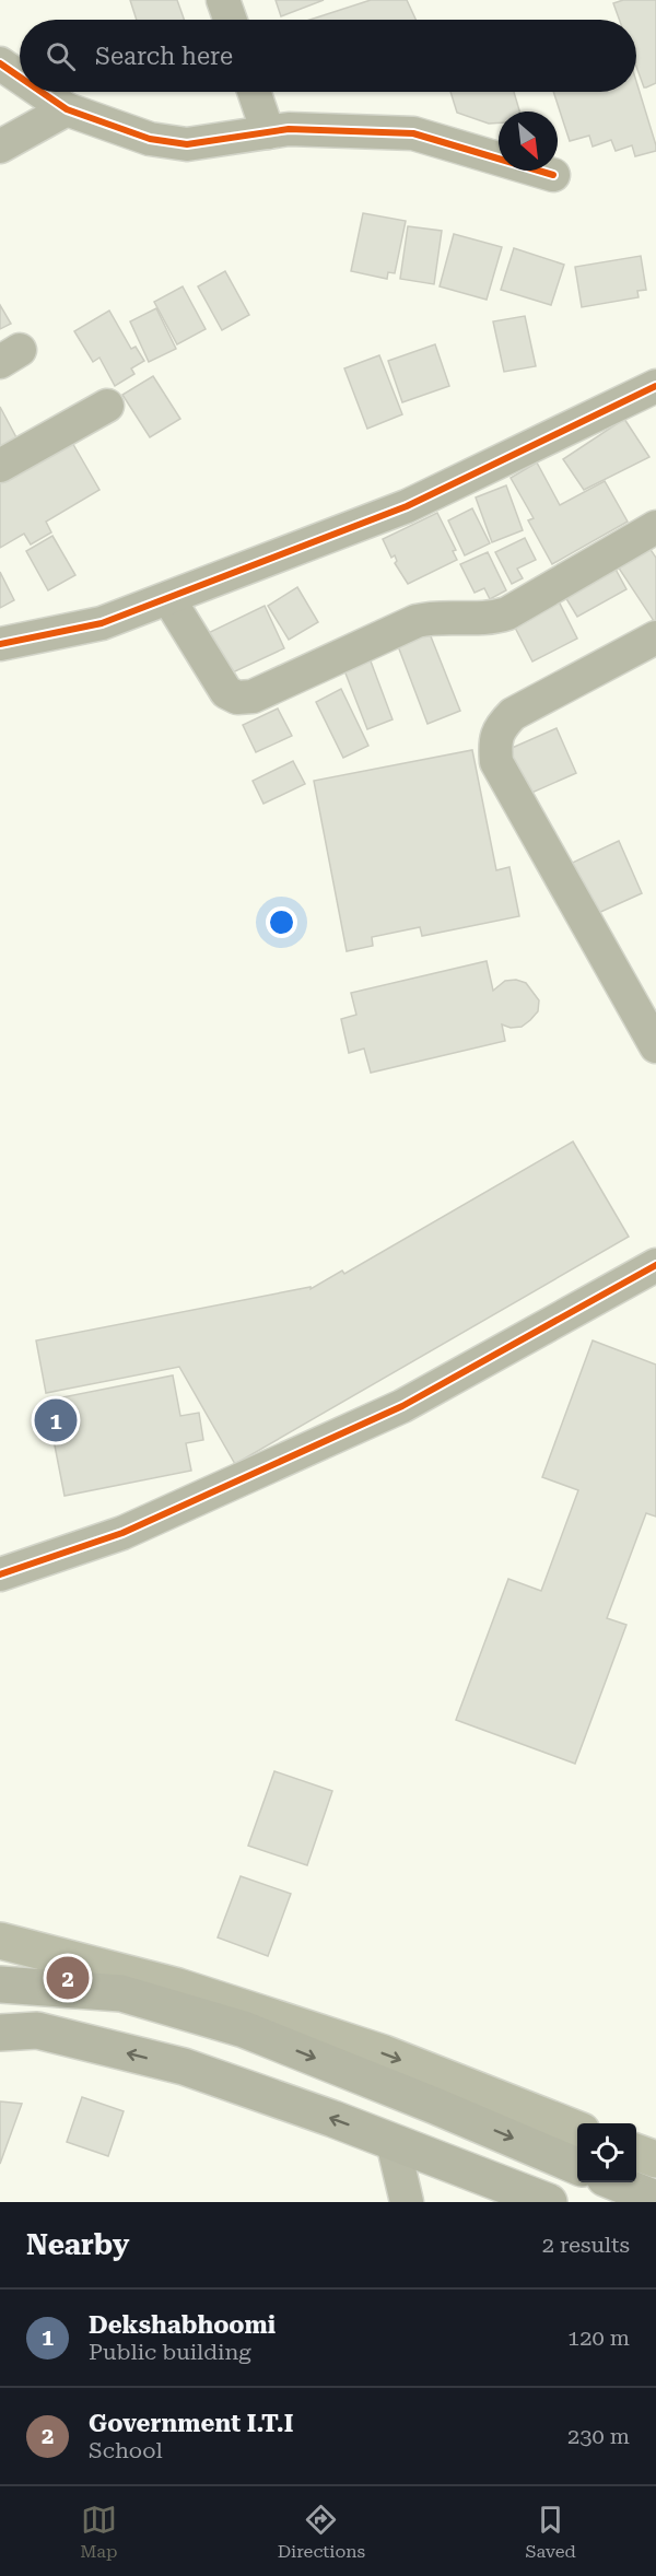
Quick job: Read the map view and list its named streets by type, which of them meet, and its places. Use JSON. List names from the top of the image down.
{
  "north": "bottom right",
  "page": {
    "search": "Search here",
    "pins": ["1", "2"],
    "heading": ["Nearby", "2 results"],
    "list": [
      {
        "mark": "1",
        "name": "Dekshabhoomi",
        "note": "Public building",
        "value": "120 m"
      },
      {
        "mark": "2",
        "name": "Government I.T.I",
        "note": "School",
        "value": "230 m"
      }
    ],
    "nav": ["Map", "Directions", "Saved"]
  }
}
